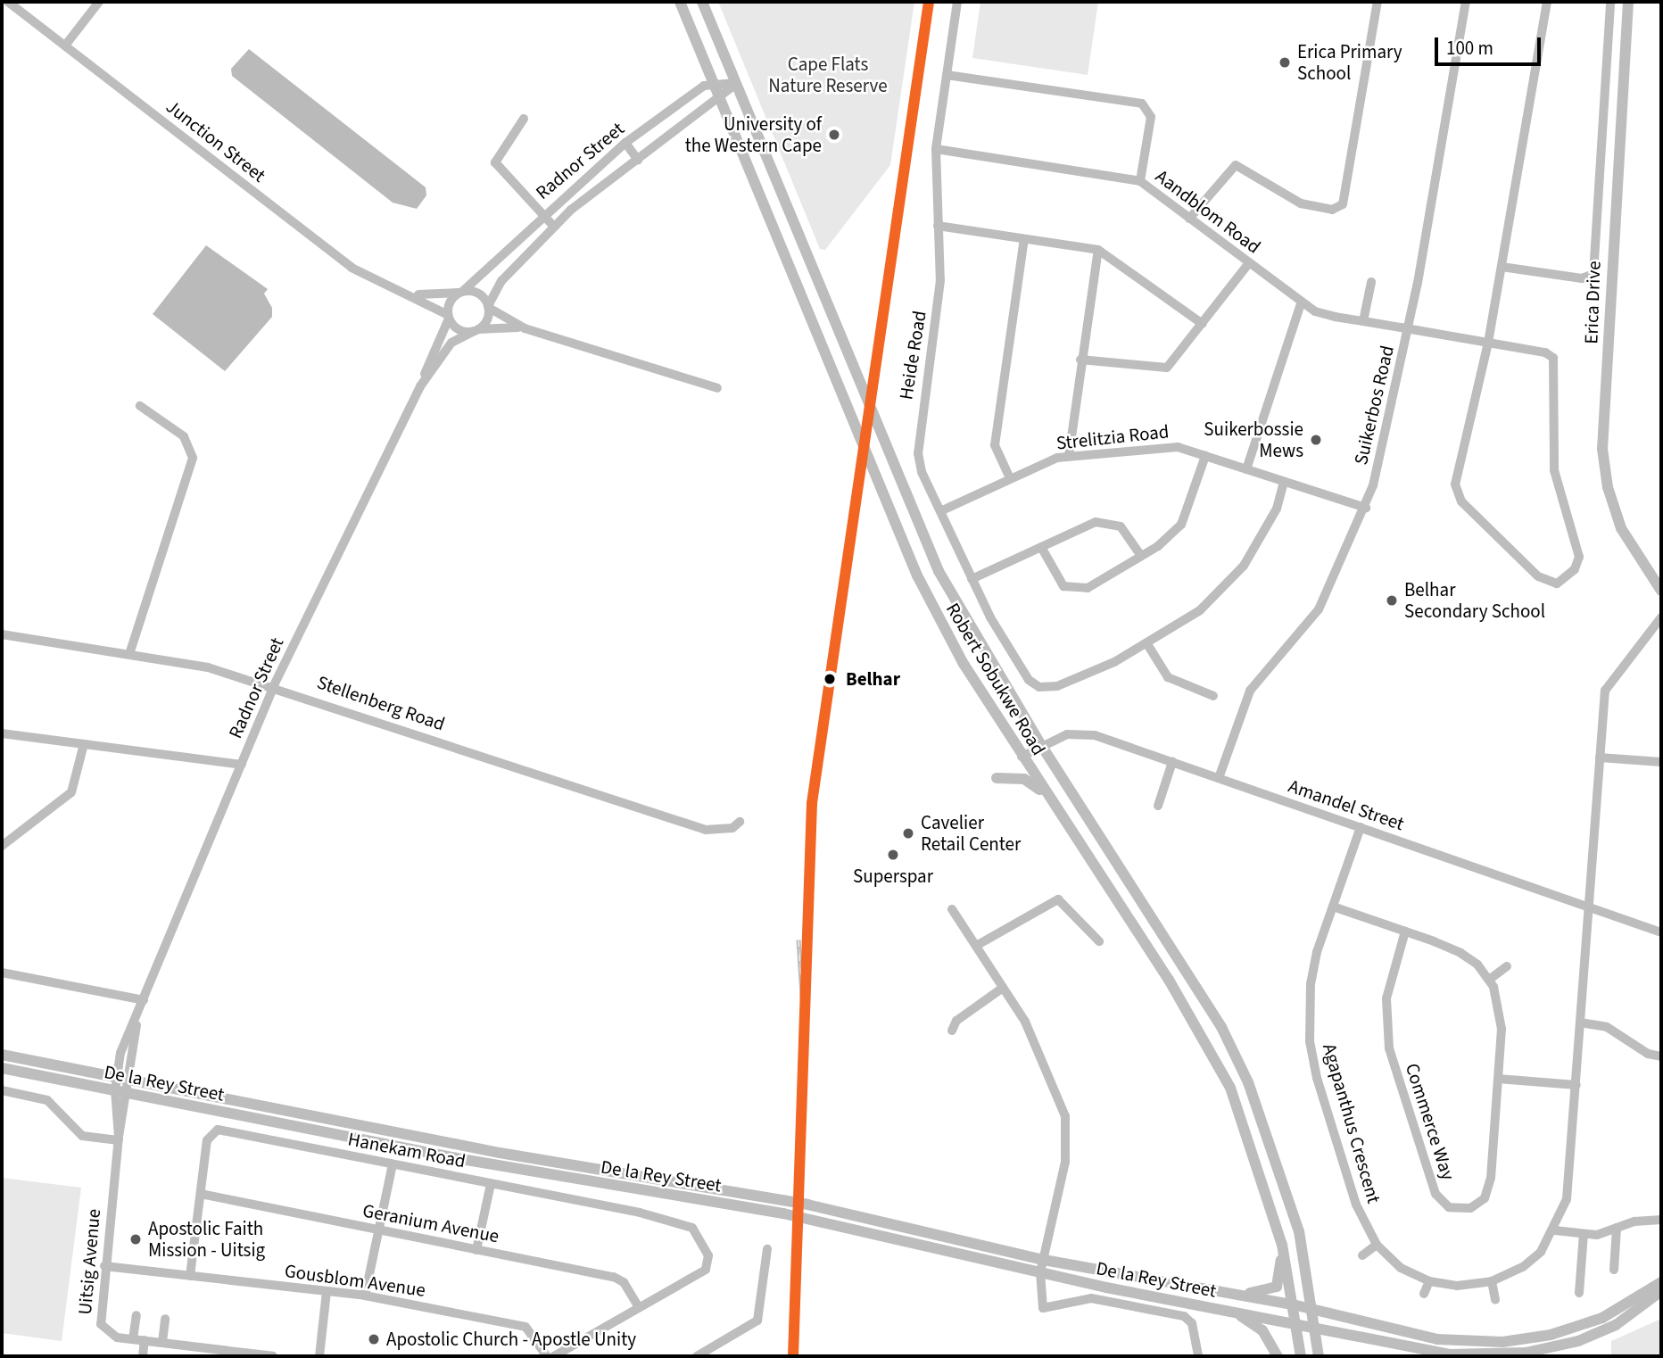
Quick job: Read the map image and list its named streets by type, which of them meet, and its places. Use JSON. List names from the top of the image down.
{
  "streets": {
    "main road": ["Erica Drive", "Robert Sobukwe Road", "De la Rey Street"],
    "street": [
      "Junction Street",
      "Radnor Street",
      "Aandblom Road",
      "Heide Road",
      "Suikerbos Road",
      "Strelitzia Road",
      "Stellenberg Road",
      "Amandel Street",
      "Commerce Way",
      "Agapanthus Crescent",
      "Hanekam Road",
      "Geranium Avenue",
      "Uitsig Avenue",
      "Gousblom Avenue"
    ]
  },
  "crossings": [
    ["Junction Street", "Radnor Street"],
    ["Radnor Street", "Robert Sobukwe Road"],
    ["Radnor Street", "Stellenberg Road"],
    ["Radnor Street", "De la Rey Street"],
    ["Radnor Street", "Uitsig Avenue"],
    ["Aandblom Road", "Heide Road"],
    ["Aandblom Road", "Suikerbos Road"],
    ["Heide Road", "Strelitzia Road"],
    ["Suikerbos Road", "Strelitzia Road"],
    ["Suikerbos Road", "Amandel Street"],
    ["Robert Sobukwe Road", "Amandel Street"],
    ["Robert Sobukwe Road", "De la Rey Street"],
    ["Amandel Street", "Agapanthus Crescent"],
    ["De la Rey Street", "Uitsig Avenue"],
    ["Commerce Way", "Agapanthus Crescent"],
    ["Hanekam Road", "Geranium Avenue"],
    ["Hanekam Road", "Gousblom Avenue"],
    ["Uitsig Avenue", "Gousblom Avenue"]
  ],
  "parks": ["Cape Flats Nature Reserve"],
  "places": [
    "Erica Primary School",
    "University of the Western Cape",
    "Suikerbossie Mews",
    "Belhar Secondary School",
    "Belhar",
    "Cavelier Retail Center",
    "Superspar",
    "Apostolic Faith Mission - Uitsig",
    "Apostolic Church - Apostle Unity"
  ],
  "scale_bar": "100 m"
}
